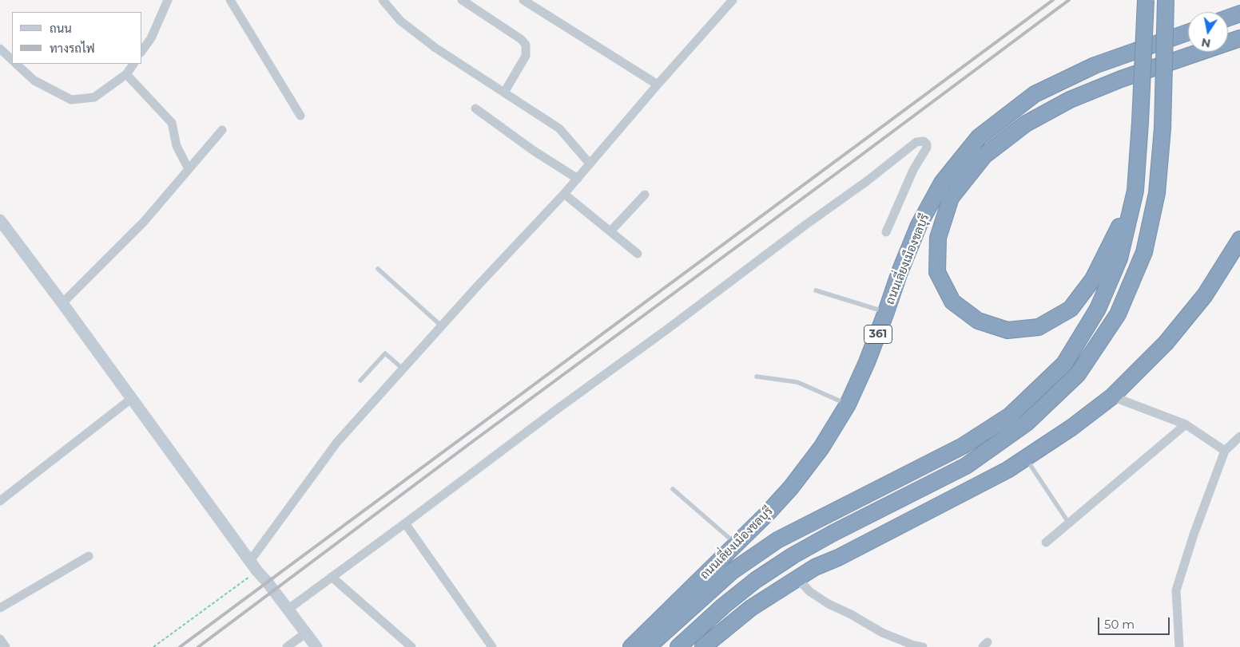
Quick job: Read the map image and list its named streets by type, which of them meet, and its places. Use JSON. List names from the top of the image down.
{
  "streets": {
    "highway": ["ถนนเลี่ยงเมืองชลบุรี", "361"]
  },
  "legend": ["ถนน", "ทางรถไฟ"],
  "scale_bar": "50 m",
  "north": "bottom"
}
